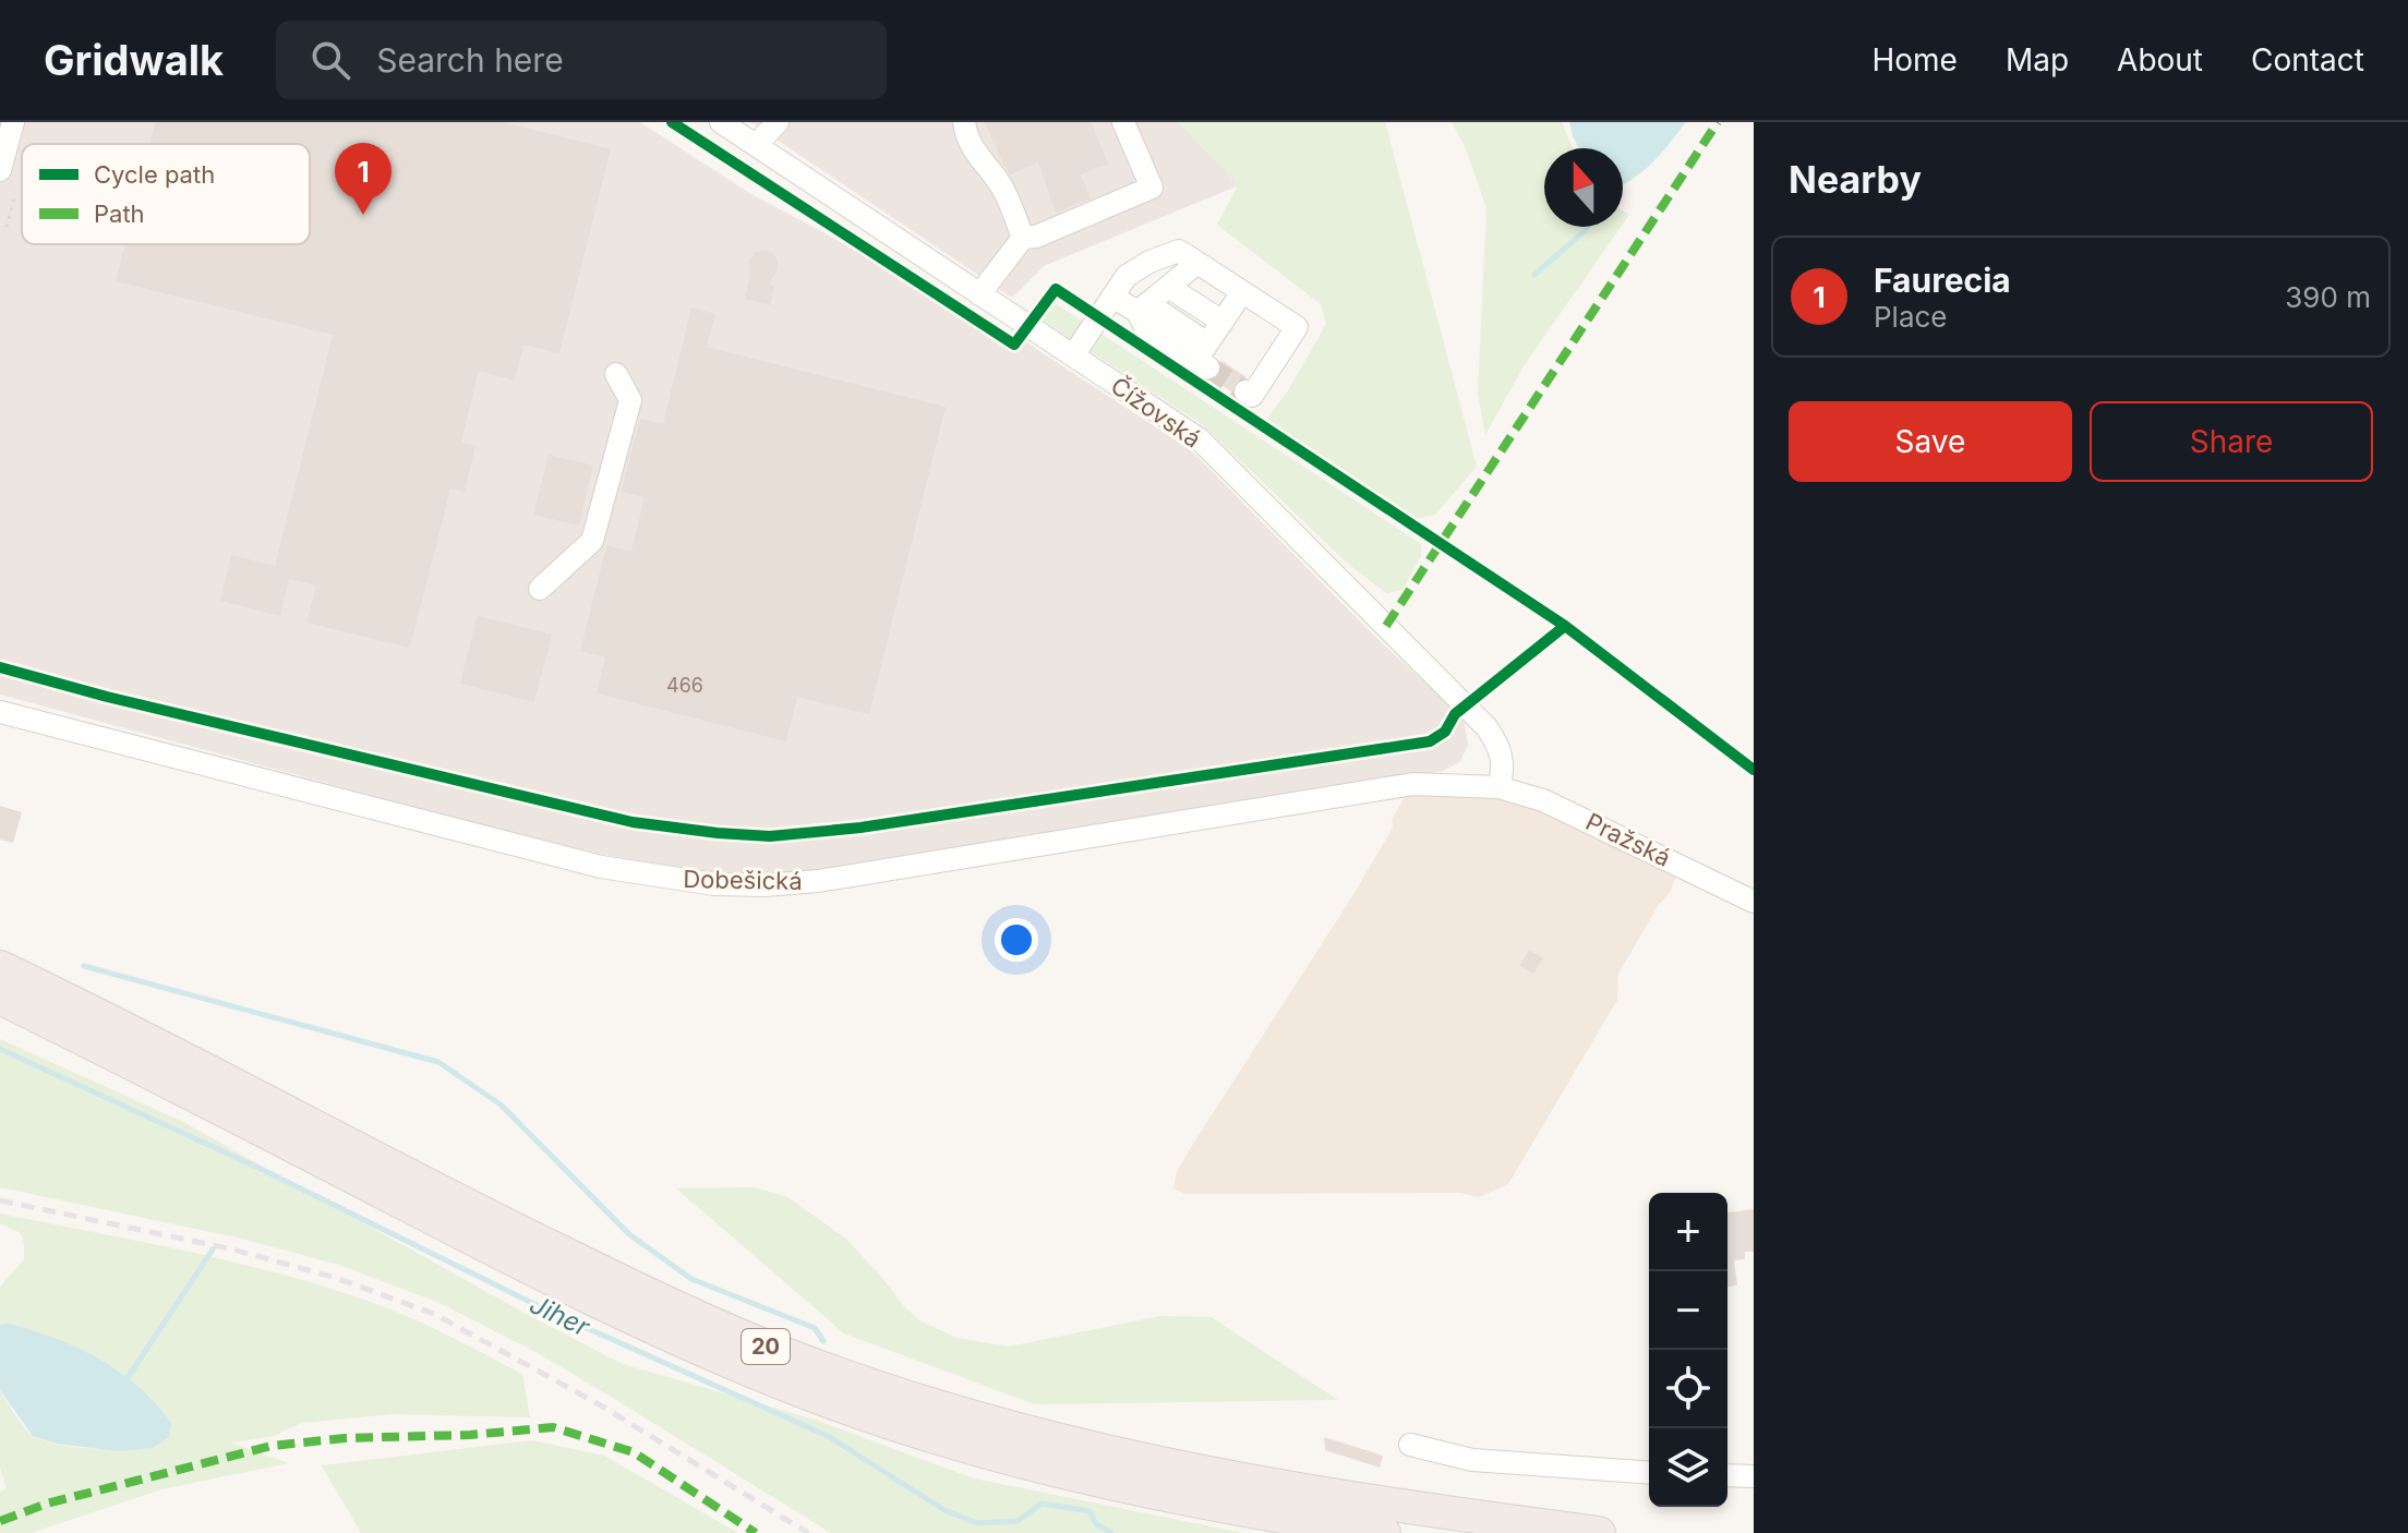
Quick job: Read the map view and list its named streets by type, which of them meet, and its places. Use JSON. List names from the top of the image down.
{
  "streets": {
    "highway": ["20"],
    "street": ["Čížovská", "Pražská", "Dobešická"]
  },
  "crossings": [
    ["Čížovská", "Pražská"],
    ["Čížovská", "Dobešická"],
    ["Pražská", "Dobešická"]
  ],
  "water": ["Jiher"],
  "house_numbers": ["466"],
  "legend": ["Cycle path", "Path"],
  "north": "top",
  "page": {
    "header": "Gridwalk",
    "search": "Search here",
    "nav": [
      "Home",
      "Map",
      "About",
      "Contact"
    ],
    "heading": "Nearby",
    "pins": "1",
    "list": [
      {
        "mark": "1",
        "name": "Faurecia",
        "note": "Place",
        "value": "390 m"
      }
    ],
    "buttons": ["Save", "Share"],
    "map_buttons": ["+", "−"]
  }
}
